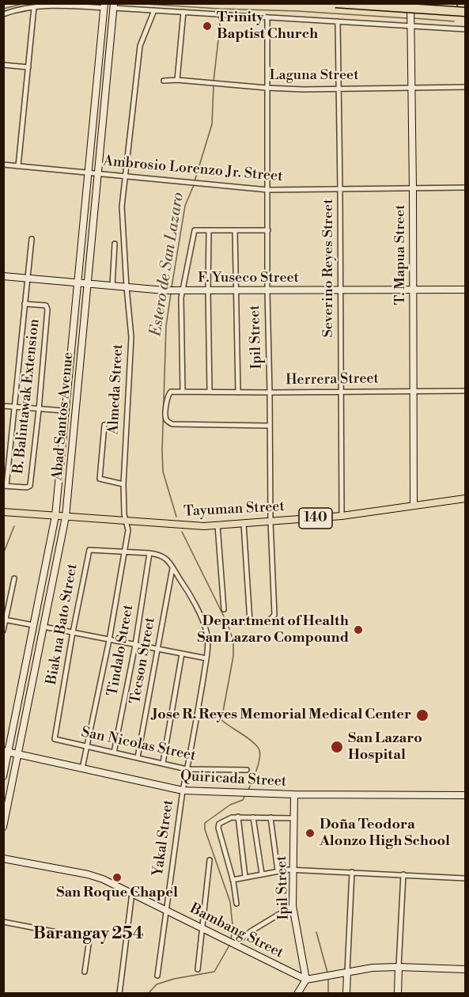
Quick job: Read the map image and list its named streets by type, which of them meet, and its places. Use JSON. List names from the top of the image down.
{
  "streets": {
    "main road": ["Tayuman Street", "140"],
    "street": [
      "Laguna Street",
      "Ambrosio Lorenzo Jr. Street",
      "T. Mapua Street",
      "Severino Reyes Street",
      "F. Yuseco Street",
      "Ipil Street",
      "Herrera Street",
      "Almeda Street",
      "B. Balintawak Extension",
      "Abad Santos Avenue",
      "Biak na Bato Street",
      "Tindalo Street",
      "Tecson Street",
      "San Nicolas Street",
      "Quiricada Street",
      "Yakal Street",
      "Bambang Street"
    ]
  },
  "crossings": [
    ["Laguna Street", "T. Mapua Street"],
    ["Laguna Street", "Severino Reyes Street"],
    ["Laguna Street", "Ipil Street"],
    ["Ambrosio Lorenzo Jr. Street", "T. Mapua Street"],
    ["Ambrosio Lorenzo Jr. Street", "Severino Reyes Street"],
    ["Ambrosio Lorenzo Jr. Street", "Ipil Street"],
    ["Ambrosio Lorenzo Jr. Street", "Almeda Street"],
    ["Ambrosio Lorenzo Jr. Street", "Abad Santos Avenue"],
    ["T. Mapua Street", "F. Yuseco Street"],
    ["T. Mapua Street", "Herrera Street"],
    ["T. Mapua Street", "Tayuman Street"],
    ["Severino Reyes Street", "F. Yuseco Street"],
    ["Severino Reyes Street", "Herrera Street"],
    ["Severino Reyes Street", "Tayuman Street"],
    ["F. Yuseco Street", "Ipil Street"],
    ["F. Yuseco Street", "Almeda Street"],
    ["F. Yuseco Street", "Abad Santos Avenue"],
    ["Ipil Street", "Herrera Street"],
    ["Ipil Street", "Tayuman Street"],
    ["Ipil Street", "Quiricada Street"],
    ["Ipil Street", "Bambang Street"],
    ["Almeda Street", "Tayuman Street"],
    ["Almeda Street", "Biak na Bato Street"],
    ["Almeda Street", "San Nicolas Street"],
    ["Almeda Street", "Quiricada Street"],
    ["Almeda Street", "Yakal Street"],
    ["Abad Santos Avenue", "Tayuman Street"],
    ["Abad Santos Avenue", "Quiricada Street"],
    ["Biak na Bato Street", "San Nicolas Street"],
    ["Biak na Bato Street", "Yakal Street"],
    ["Tindalo Street", "San Nicolas Street"],
    ["Tindalo Street", "Yakal Street"],
    ["Tecson Street", "San Nicolas Street"],
    ["Tecson Street", "Yakal Street"],
    ["San Nicolas Street", "Yakal Street"],
    ["Quiricada Street", "Yakal Street"],
    ["Yakal Street", "Bambang Street"]
  ],
  "districts": ["Barangay 254"],
  "water": ["Estero de San Lazaro"],
  "places": [
    "Trinity Baptist Church",
    "Department of Health San Lazaro Compound",
    "Jose R. Reyes Memorial Medical Center",
    "San Lazaro Hospital",
    "Doña Teodora Alonzo High School",
    "San Roque Chapel"
  ]
}
